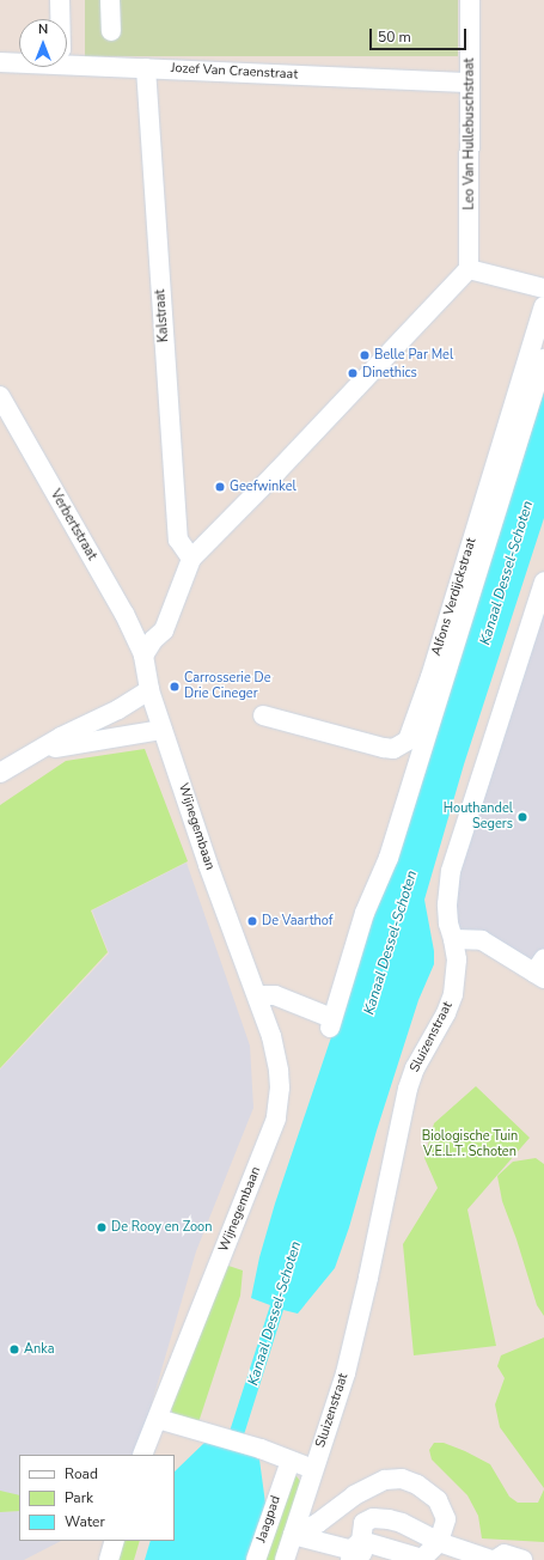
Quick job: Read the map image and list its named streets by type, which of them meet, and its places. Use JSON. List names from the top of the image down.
{
  "streets": {
    "street": [
      "Jozef Van Craenstraat",
      "Leo Van Hullebuschstraat",
      "Kalstraat",
      "Verbertstraat",
      "Alfons Verdijckstraat",
      "Wijnegembaan",
      "Sluizenstraat",
      "Jaagpad"
    ]
  },
  "crossings": [
    ["Jozef Van Craenstraat", "Leo Van Hullebuschstraat"],
    ["Jozef Van Craenstraat", "Kalstraat"],
    ["Verbertstraat", "Wijnegembaan"]
  ],
  "water": ["Kanaal Dessel-Schoten"],
  "parks": ["Biologische Tuin V.E.L.T. Schoten"],
  "places": [
    "Belle Par Mel",
    "Dinethics",
    "Geefwinkel",
    "Carrosserie De Drie Cineger",
    "Houthandel Segers",
    "De Vaarthof",
    "De Rooy en Zoon",
    "Anka"
  ],
  "legend": ["Road", "Park", "Water"],
  "scale_bar": "50 m",
  "north": "top"
}
